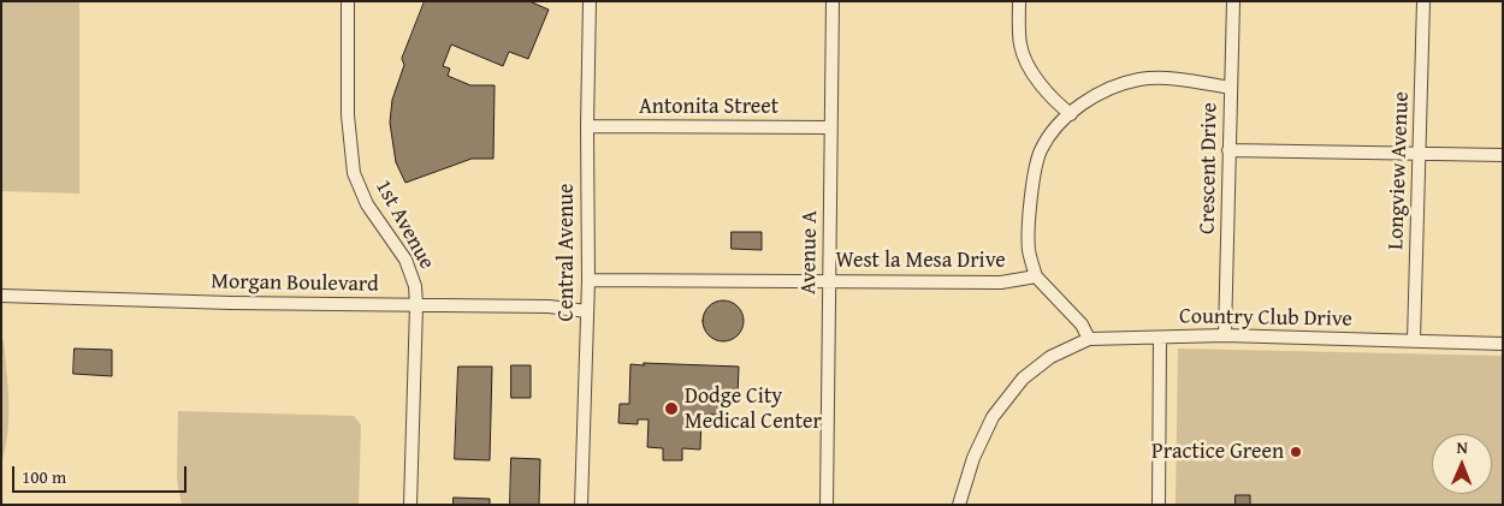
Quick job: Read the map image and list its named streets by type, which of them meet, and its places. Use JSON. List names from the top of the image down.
{
  "streets": {
    "street": [
      "Antonita Street",
      "Crescent Drive",
      "Longview Avenue",
      "1st Avenue",
      "Central Avenue",
      "Avenue A",
      "West la Mesa Drive",
      "Morgan Boulevard",
      "Country Club Drive"
    ]
  },
  "crossings": [
    ["Antonita Street", "Central Avenue"],
    ["Antonita Street", "Avenue A"],
    ["Crescent Drive", "Country Club Drive"],
    ["Longview Avenue", "Country Club Drive"],
    ["1st Avenue", "Morgan Boulevard"],
    ["Central Avenue", "West la Mesa Drive"],
    ["Central Avenue", "Morgan Boulevard"],
    ["Avenue A", "West la Mesa Drive"]
  ],
  "places": ["Dodge City Medical Center", "Practice Green"],
  "scale_bar": "100 m",
  "north": "top"
}
